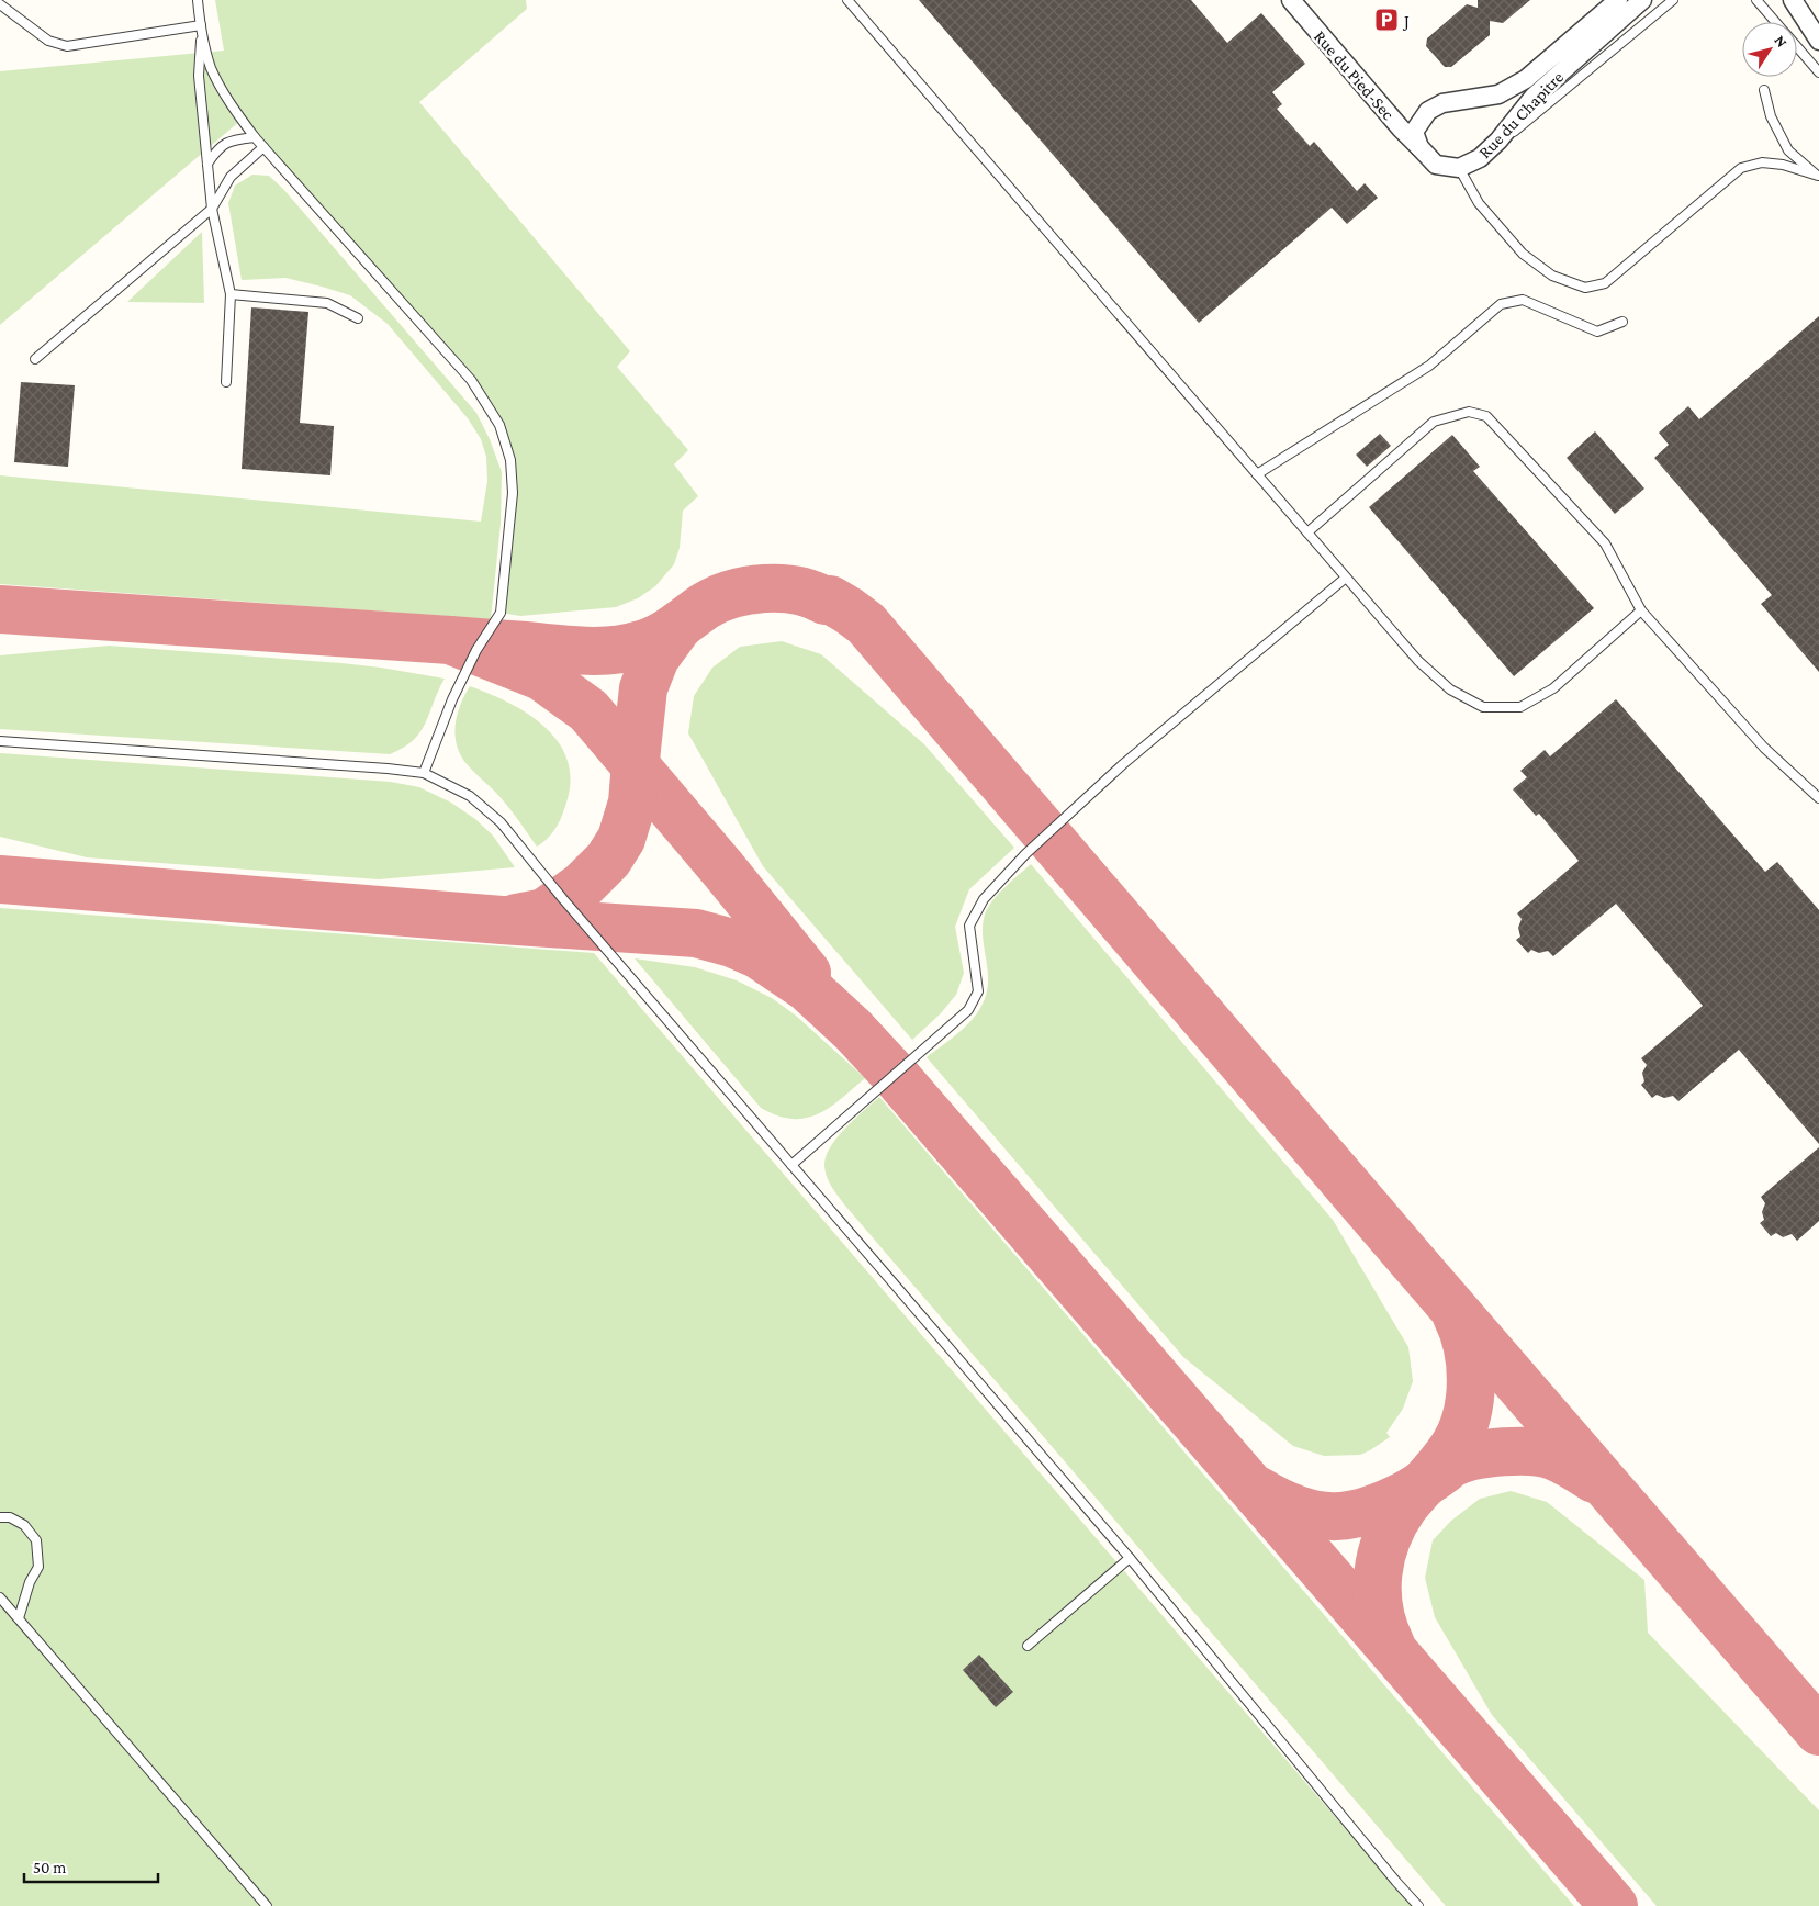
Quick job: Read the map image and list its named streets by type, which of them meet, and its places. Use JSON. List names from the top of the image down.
{
  "streets": {
    "street": ["Rue du Pied-Sec", "Rue du Chapitre"]
  },
  "crossings": [
    ["Rue du Pied-Sec", "Rue du Chapitre"]
  ],
  "places": {
    "parking": ["J"]
  },
  "scale_bar": "50 m",
  "north": "top right"
}
